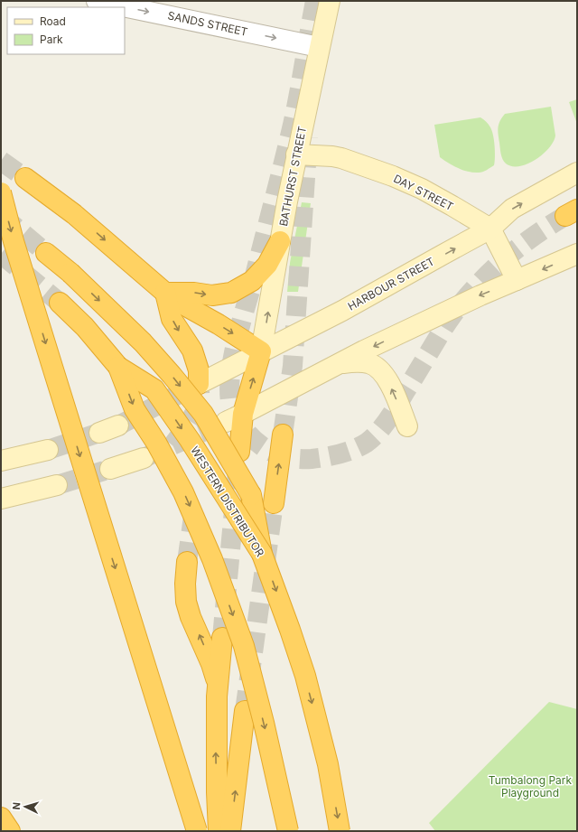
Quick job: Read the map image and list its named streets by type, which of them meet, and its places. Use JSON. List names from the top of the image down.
{
  "streets": {
    "highway": ["WESTERN DISTRIBUTOR"],
    "main road": ["BATHURST STREET", "DAY STREET", "HARBOUR STREET"],
    "street": ["SANDS STREET"]
  },
  "crossings": [
    ["SANDS STREET", "BATHURST STREET"],
    ["BATHURST STREET", "DAY STREET"],
    ["BATHURST STREET", "HARBOUR STREET"],
    ["DAY STREET", "HARBOUR STREET"]
  ],
  "one_way": ["SANDS STREET"],
  "parks": ["Tumbalong Park Playground"],
  "legend": ["Road", "Park"],
  "north": "left"
}
